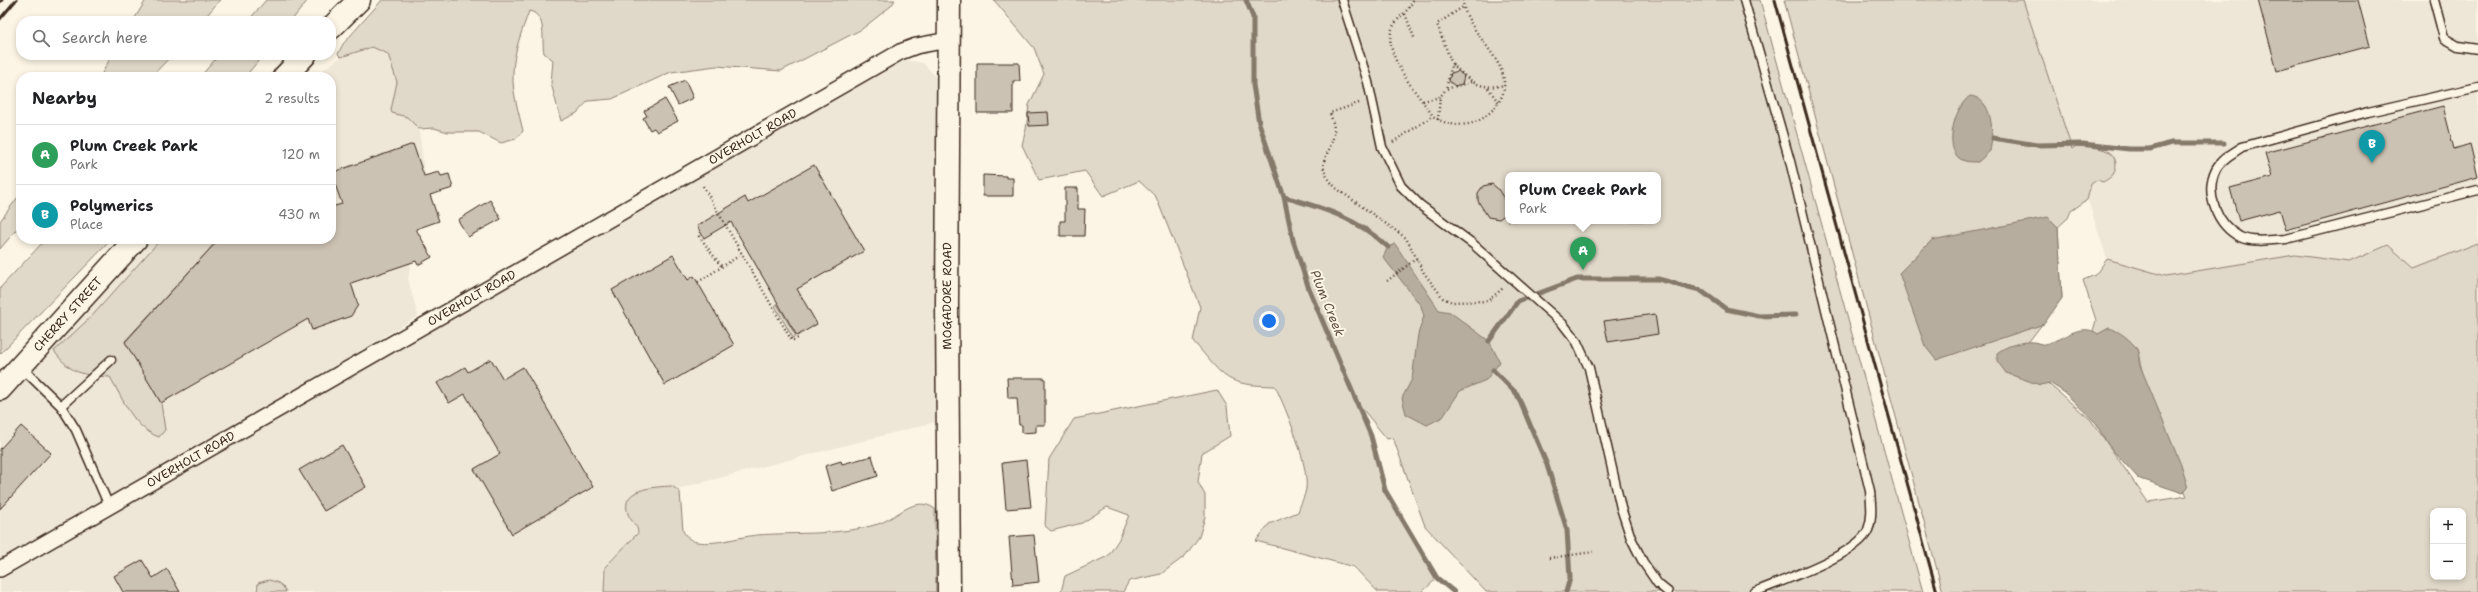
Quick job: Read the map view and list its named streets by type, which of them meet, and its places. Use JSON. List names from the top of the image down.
{
  "streets": {
    "street": ["OVERHOLT ROAD", "MOGADORE ROAD", "CHERRY STREET"]
  },
  "crossings": [
    ["OVERHOLT ROAD", "MOGADORE ROAD"]
  ],
  "water": ["Plum Creek"],
  "page": {
    "search": "Search here",
    "heading": ["Nearby", "2 results"],
    "list": [
      {
        "mark": "A",
        "name": "Plum Creek Park",
        "note": "Park",
        "value": "120 m"
      },
      {
        "mark": "B",
        "name": "Polymerics",
        "note": "Place",
        "value": "430 m"
      }
    ],
    "pins": ["B", "A"],
    "popup": ["Plum Creek Park", "Park"],
    "map_buttons": ["+", "−"]
  }
}
